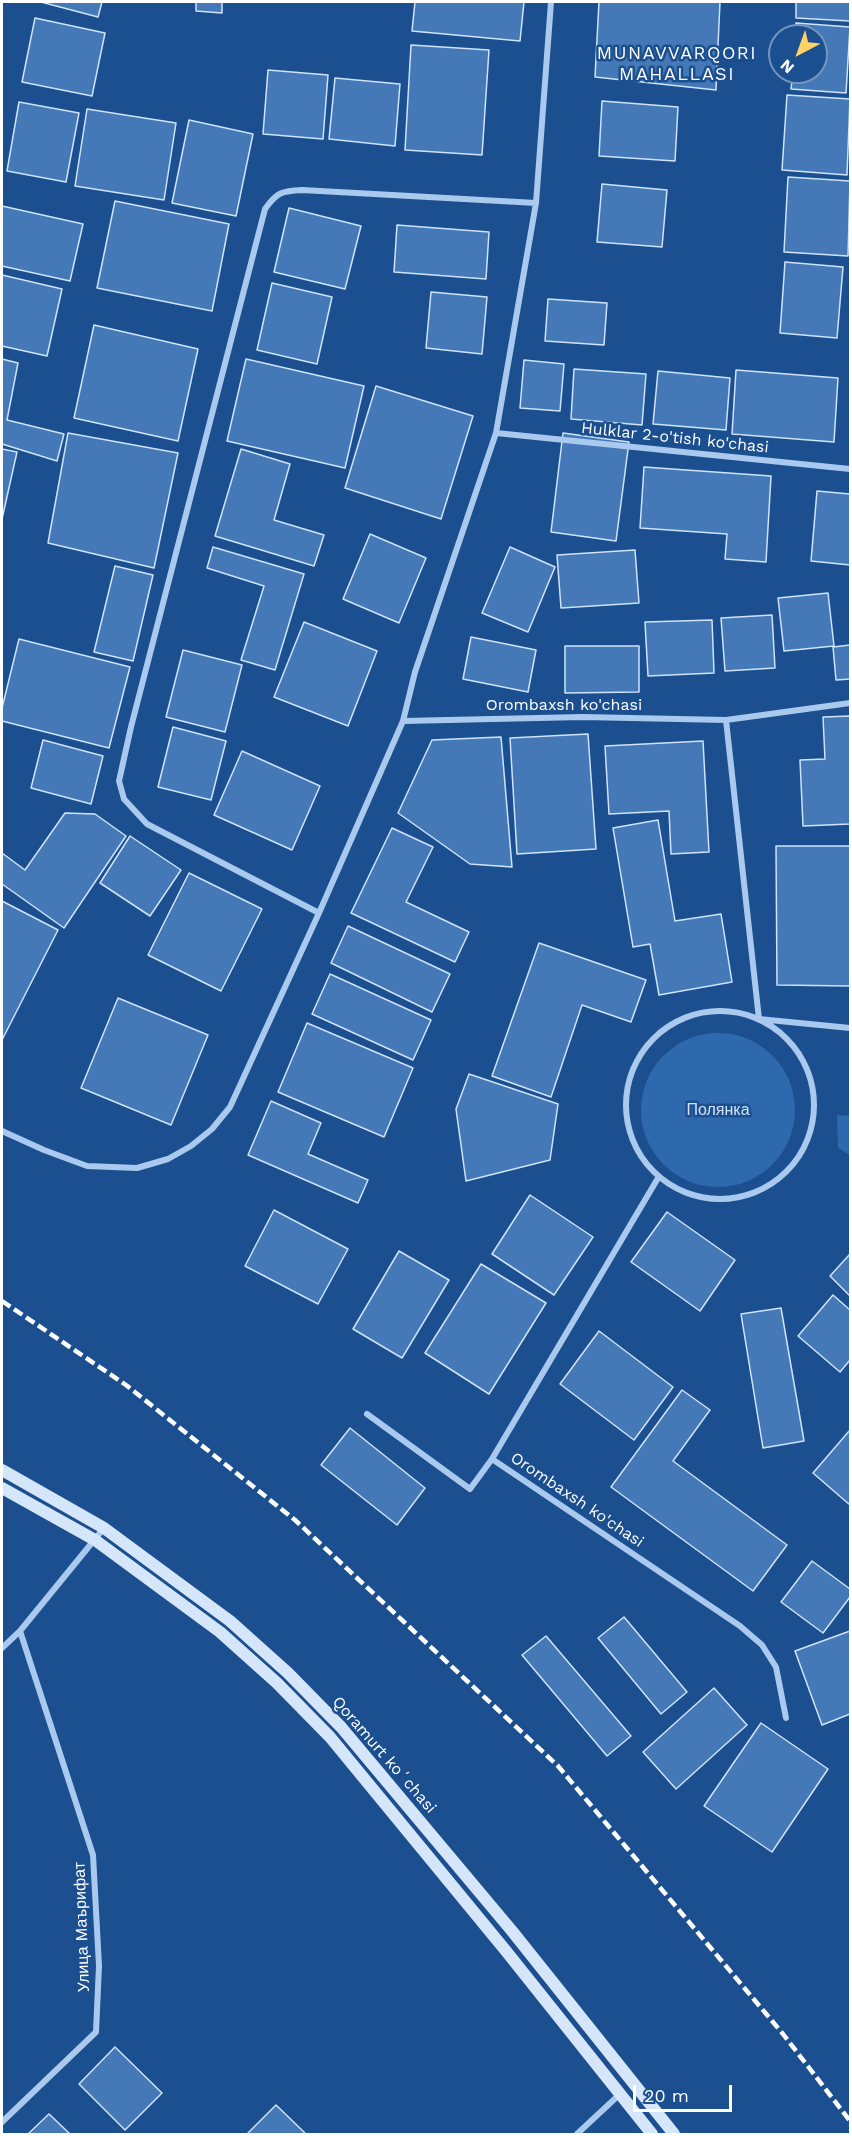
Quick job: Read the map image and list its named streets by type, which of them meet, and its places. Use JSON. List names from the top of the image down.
{
  "streets": {
    "main road": ["Qoramurt koʻchasi"],
    "street": ["Hulklar 2-o'tish ko'chasi", "Orombaxsh ko'chasi", "Улица Маърифат"]
  },
  "districts": ["MUNAVVARQORI MAHALLASI"],
  "parks": ["Полянка"],
  "scale_bar": "20 m",
  "north": "bottom left"
}
